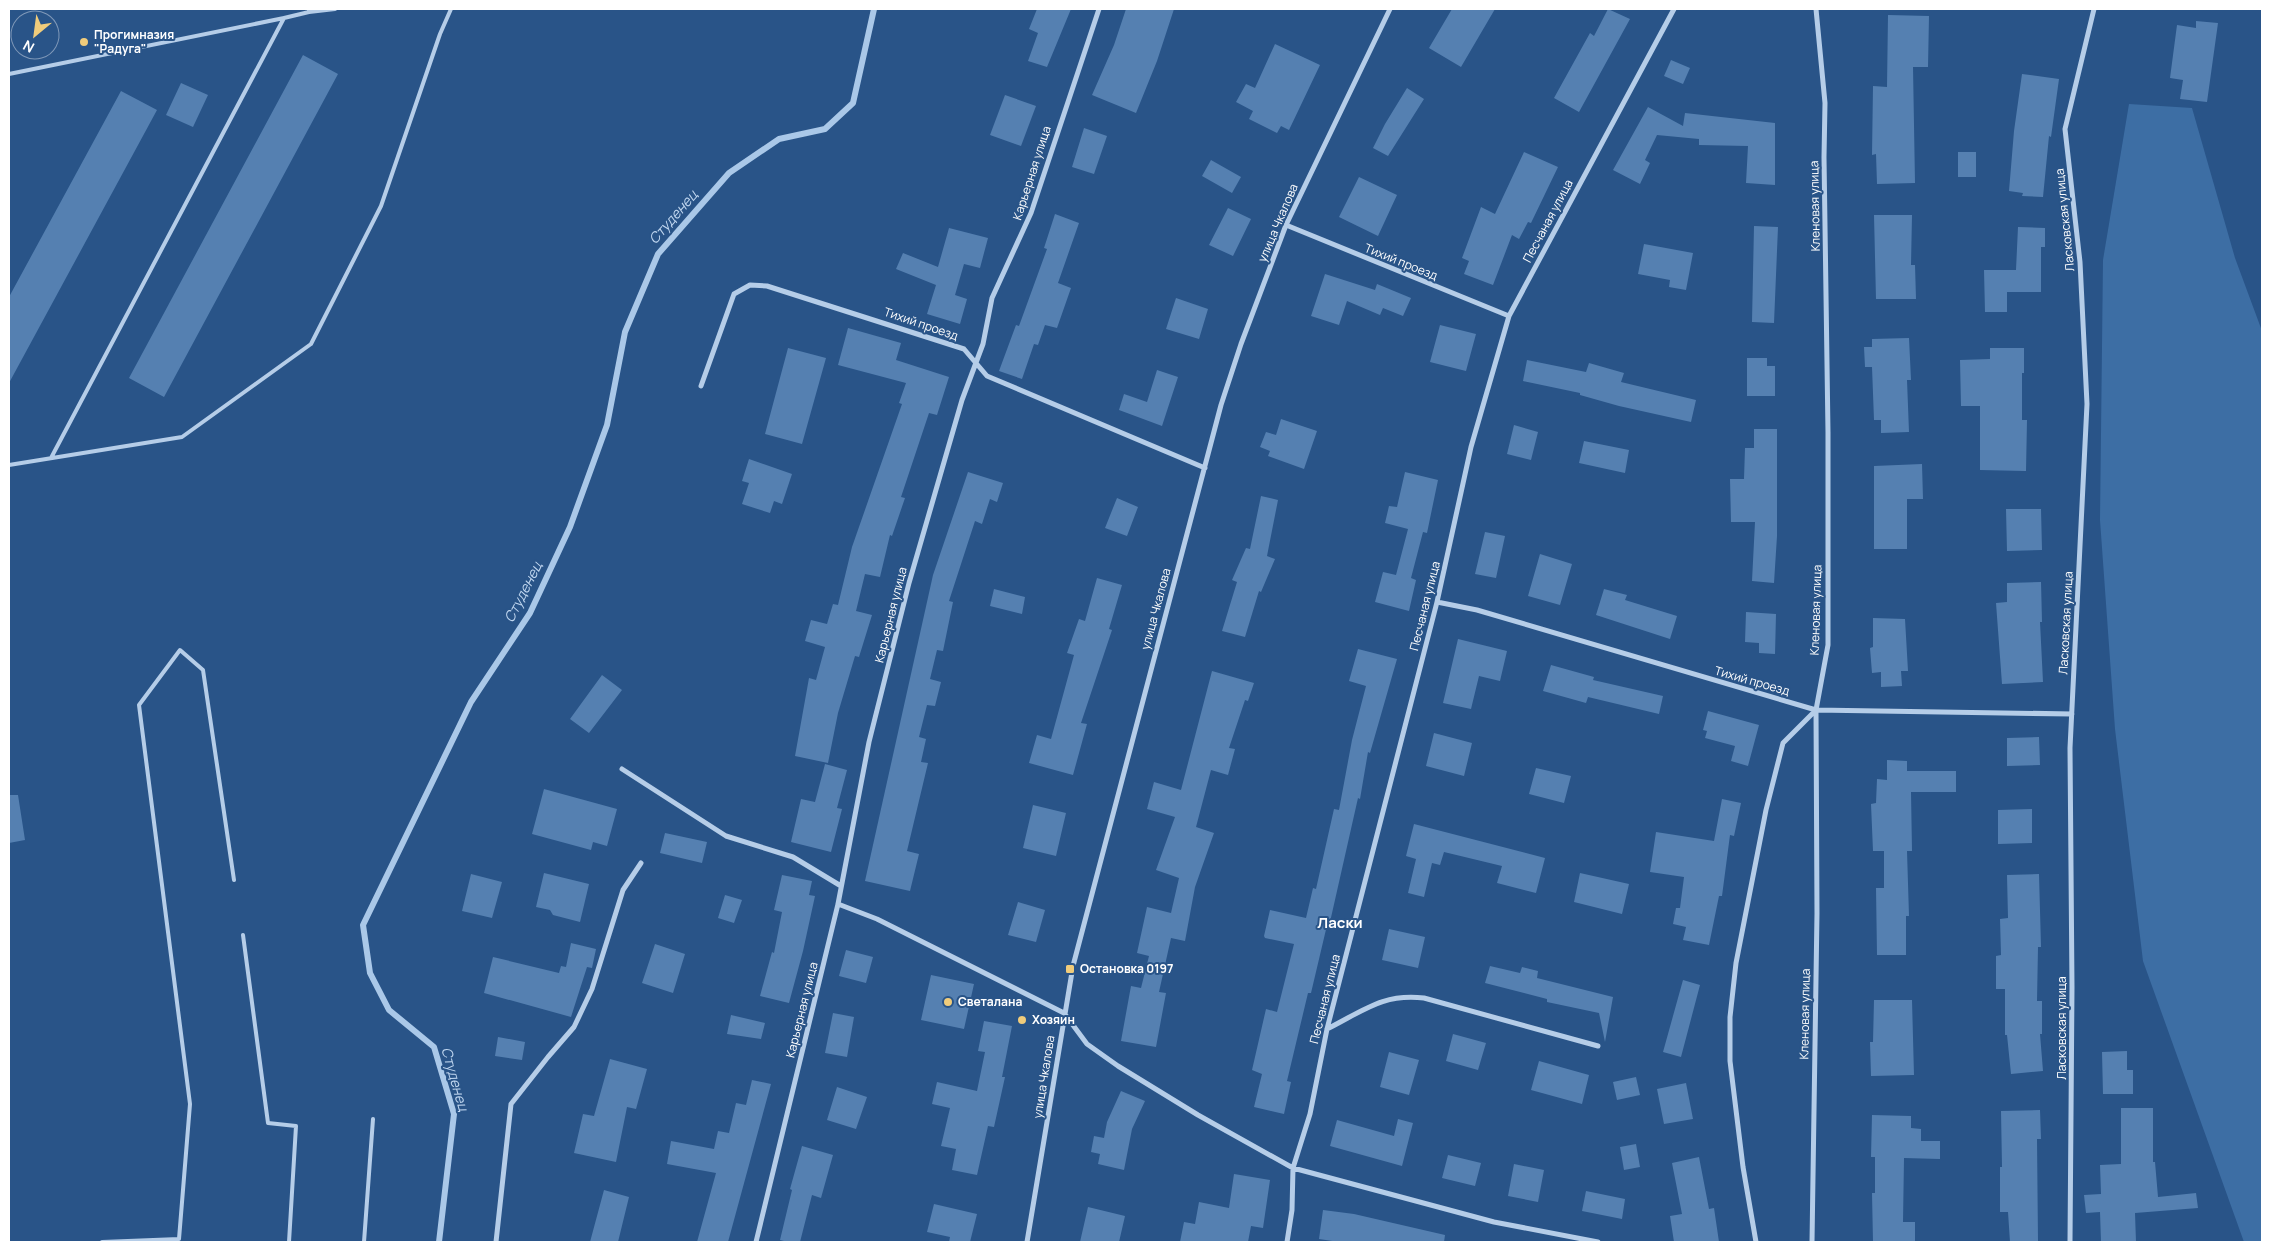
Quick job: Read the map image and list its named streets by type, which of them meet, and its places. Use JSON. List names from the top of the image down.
{
  "streets": {
    "street": [
      "Карьерная улица",
      "Кленовая улица",
      "Ласковская улица",
      "Песчаная улица",
      "улица Чкалова",
      "Тихий проезд"
    ]
  },
  "crossings": [
    ["Карьерная улица", "Тихий проезд"],
    ["Кленовая улица", "Тихий проезд"],
    ["Ласковская улица", "Тихий проезд"],
    ["Песчаная улица", "Тихий проезд"],
    ["улица Чкалова", "Тихий проезд"]
  ],
  "districts": ["Ласки"],
  "water": ["Студенец"],
  "places": {
    "other": ["Прогимназия \"Радуга\"", "Светалана", "Хозяин"],
    "transit": ["Остановка 0197"]
  },
  "north": "bottom left"
}
